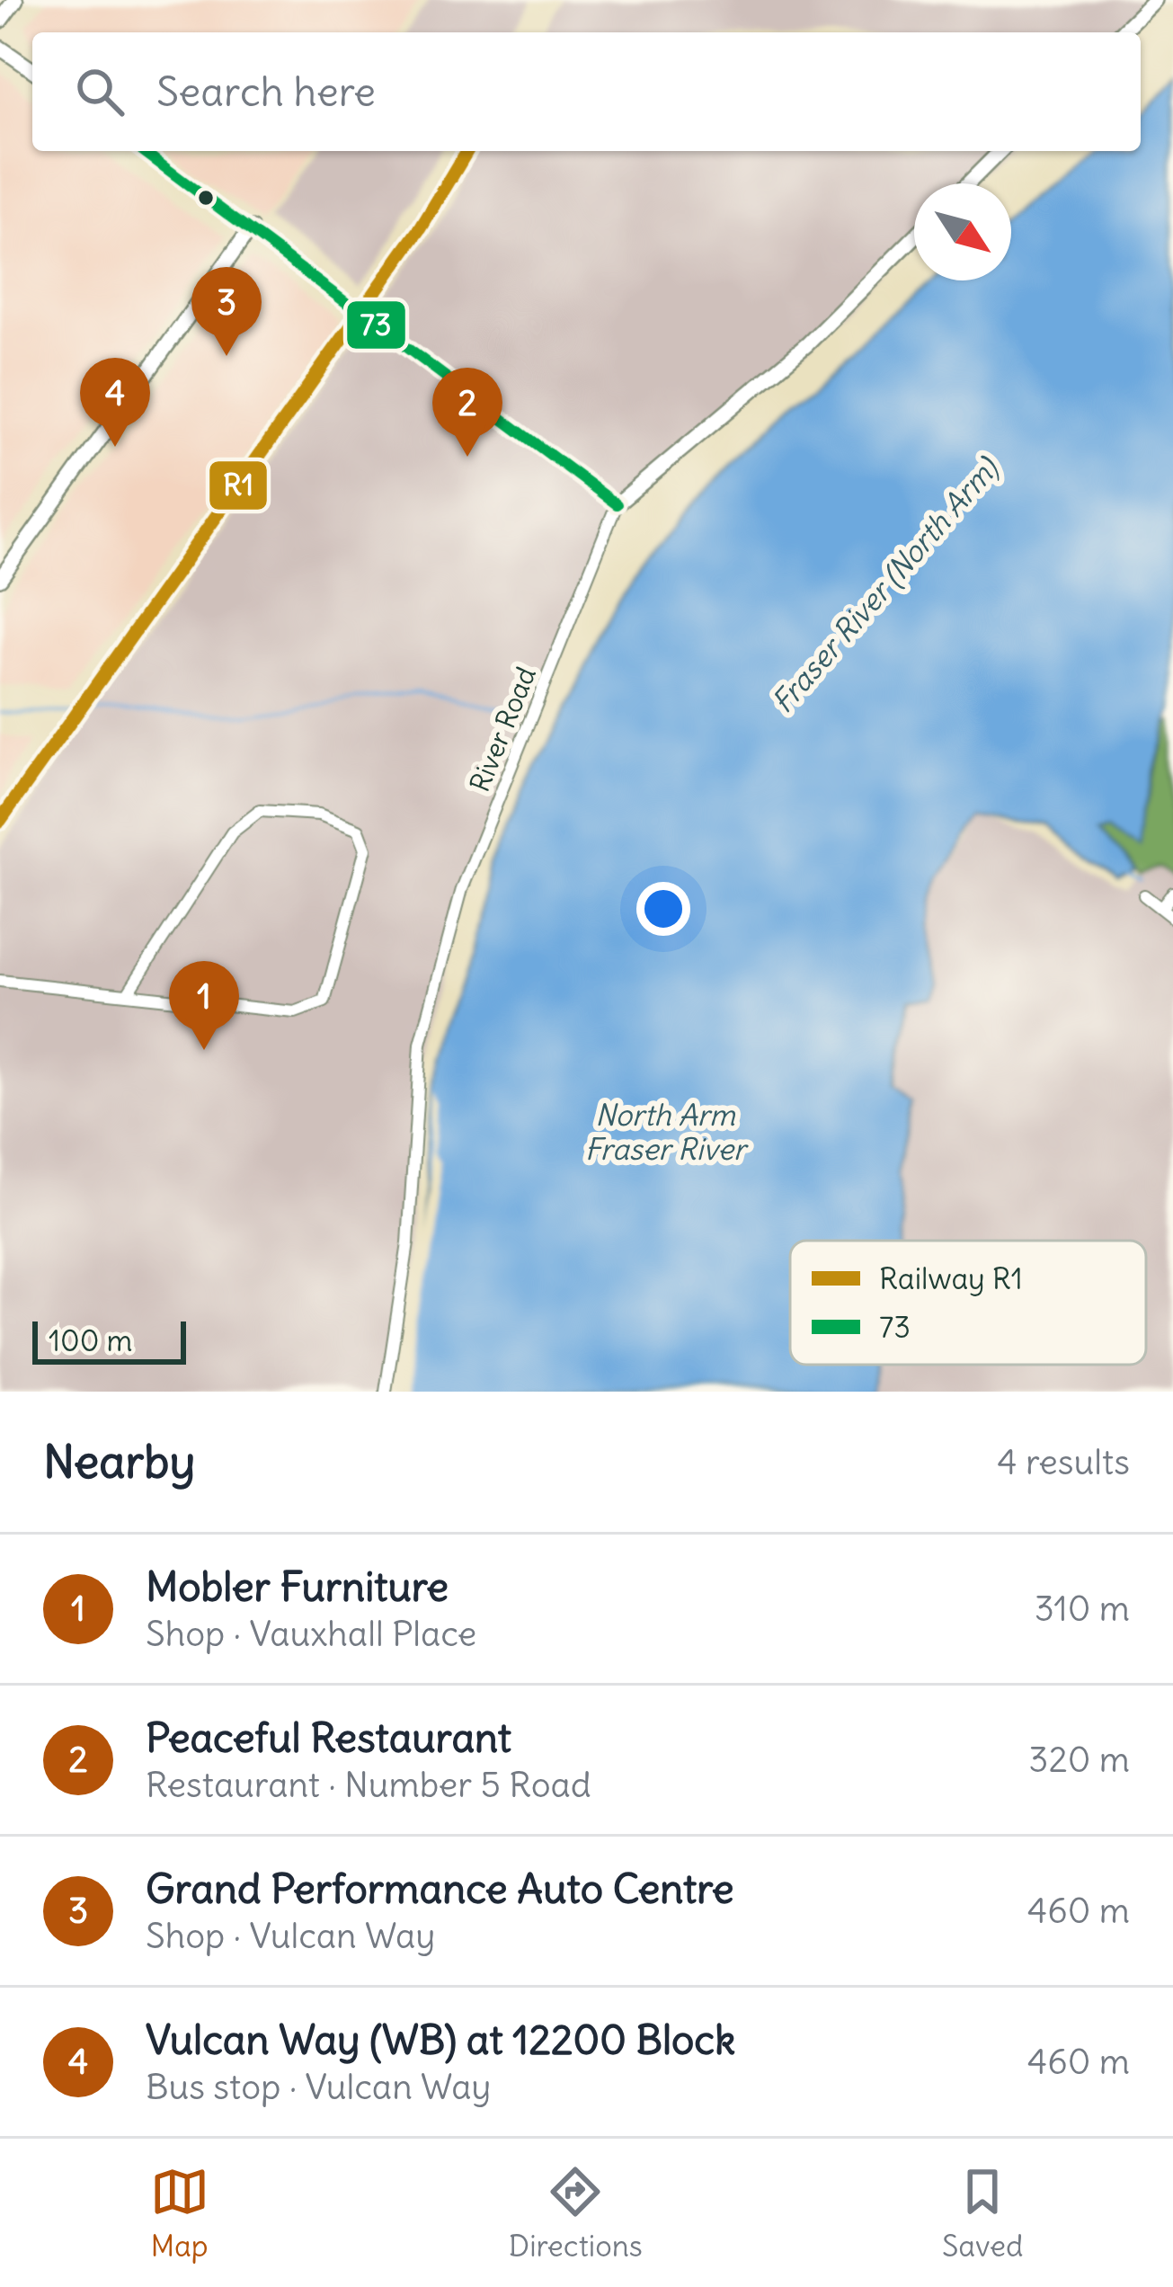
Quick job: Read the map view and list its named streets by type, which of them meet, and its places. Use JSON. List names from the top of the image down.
{
  "streets": {
    "street": ["River Road"]
  },
  "water": ["Fraser River (North Arm)", "North Arm Fraser River"],
  "lines": ["rail line R1", "transit line 73"],
  "legend": ["Railway R1", "73"],
  "scale_bar": "100 m",
  "north": "bottom right",
  "page": {
    "search": "Search here",
    "pins": [
      "3",
      "4",
      "2",
      "1"
    ],
    "scale": "100 m",
    "heading": ["Nearby", "4 results"],
    "list": [
      {
        "mark": "1",
        "name": "Mobler Furniture",
        "note": "Shop · Vauxhall Place",
        "value": "310 m"
      },
      {
        "mark": "2",
        "name": "Peaceful Restaurant",
        "note": "Restaurant · Number 5 Road",
        "value": "320 m"
      },
      {
        "mark": "3",
        "name": "Grand Performance Auto Centre",
        "note": "Shop · Vulcan Way",
        "value": "460 m"
      },
      {
        "mark": "4",
        "name": "Vulcan Way (WB) at 12200 Block",
        "note": "Bus stop · Vulcan Way",
        "value": "460 m"
      }
    ],
    "nav": ["Map", "Directions", "Saved"]
  }
}
